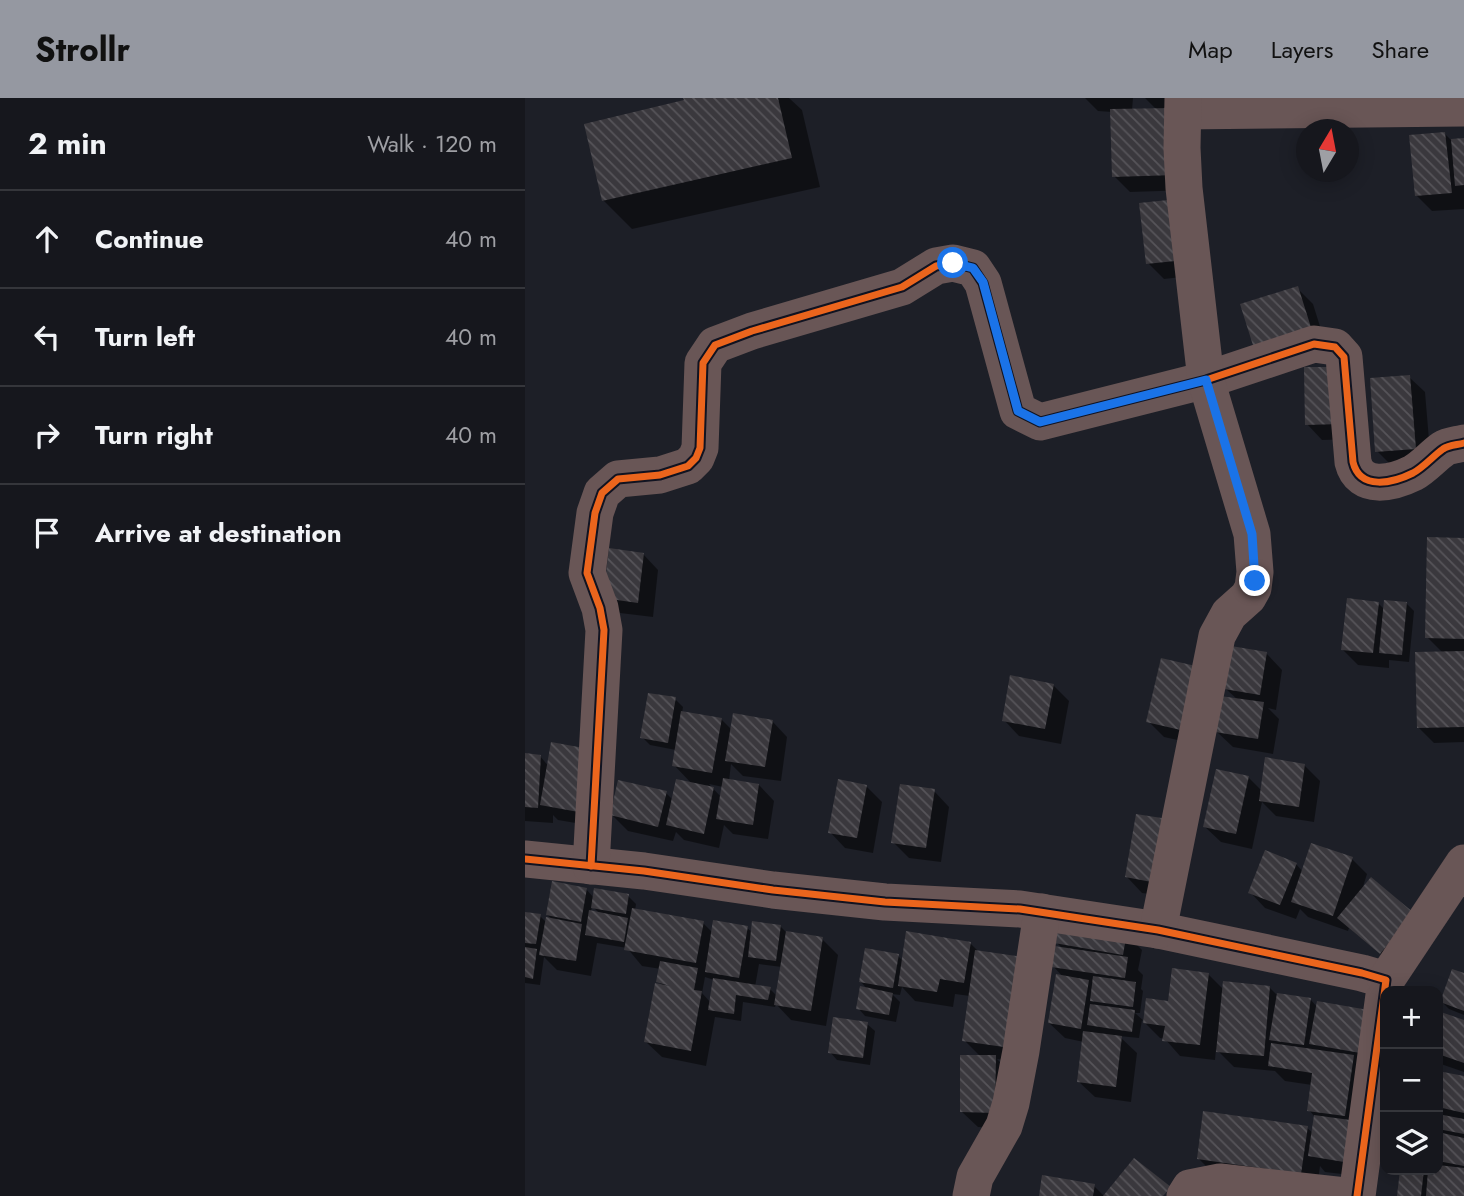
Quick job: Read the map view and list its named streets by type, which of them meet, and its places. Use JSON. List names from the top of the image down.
{
  "north": "top",
  "page": {
    "header": "Strollr",
    "nav": ["Map", "Layers", "Share"],
    "heading": ["2 min", "Walk · 120 m"],
    "list": [
      ["Continue", "40 m"],
      ["Turn left", "40 m"],
      ["Turn right", "40 m"],
      "Arrive at destination"
    ],
    "map_buttons": ["+", "−"]
  }
}
